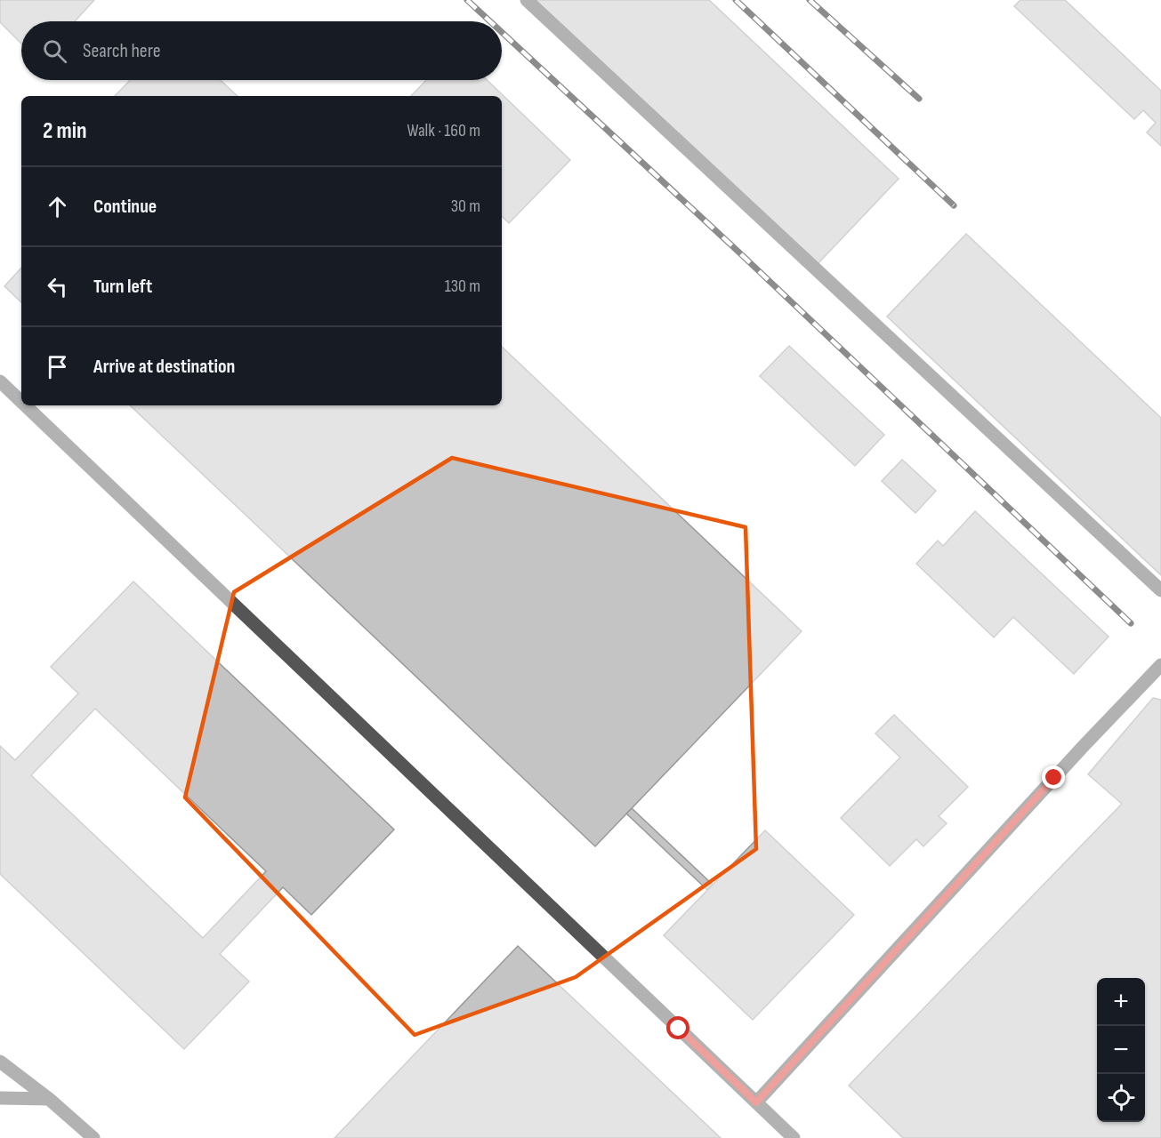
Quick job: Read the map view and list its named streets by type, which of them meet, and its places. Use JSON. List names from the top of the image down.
{
  "page": {
    "search": "Search here",
    "heading": ["2 min", "Walk · 160 m"],
    "list": [
      ["Continue", "30 m"],
      ["Turn left", "130 m"],
      "Arrive at destination"
    ],
    "map_buttons": ["+", "−"]
  }
}
